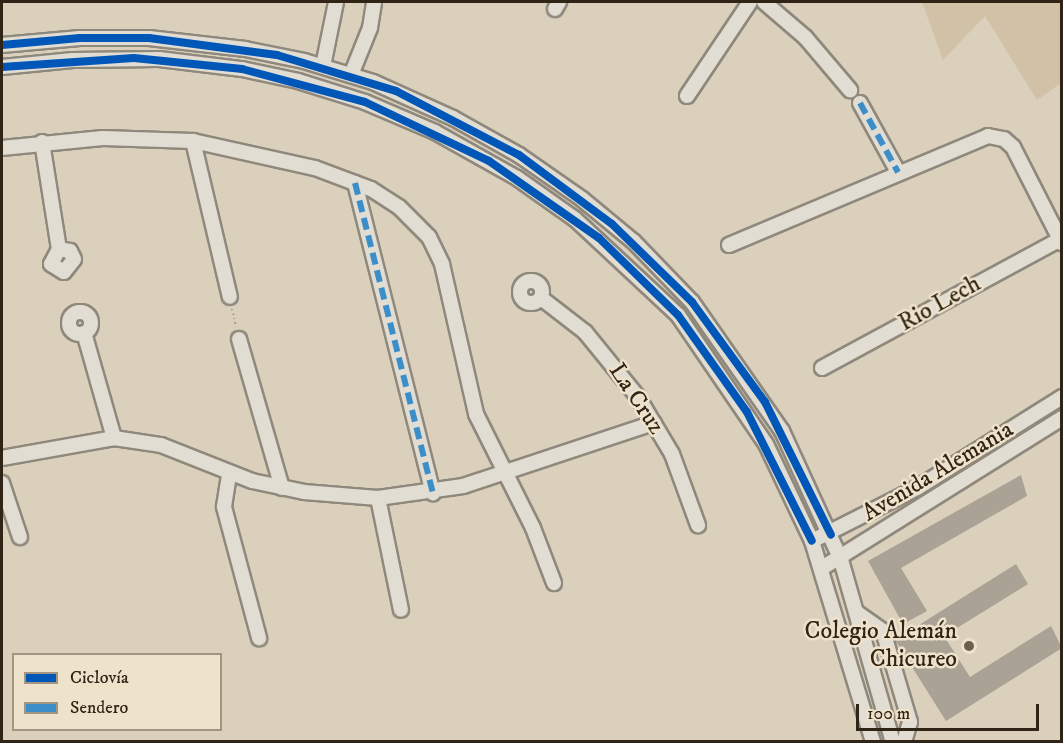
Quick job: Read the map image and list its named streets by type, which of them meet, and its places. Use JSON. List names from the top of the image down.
{
  "streets": {
    "street": ["Rio Lech", "La Cruz", "Avenida Alemania"]
  },
  "places": ["Colegio Alemán Chicureo"],
  "legend": ["Ciclovía", "Sendero"],
  "scale_bar": "100 m"
}
